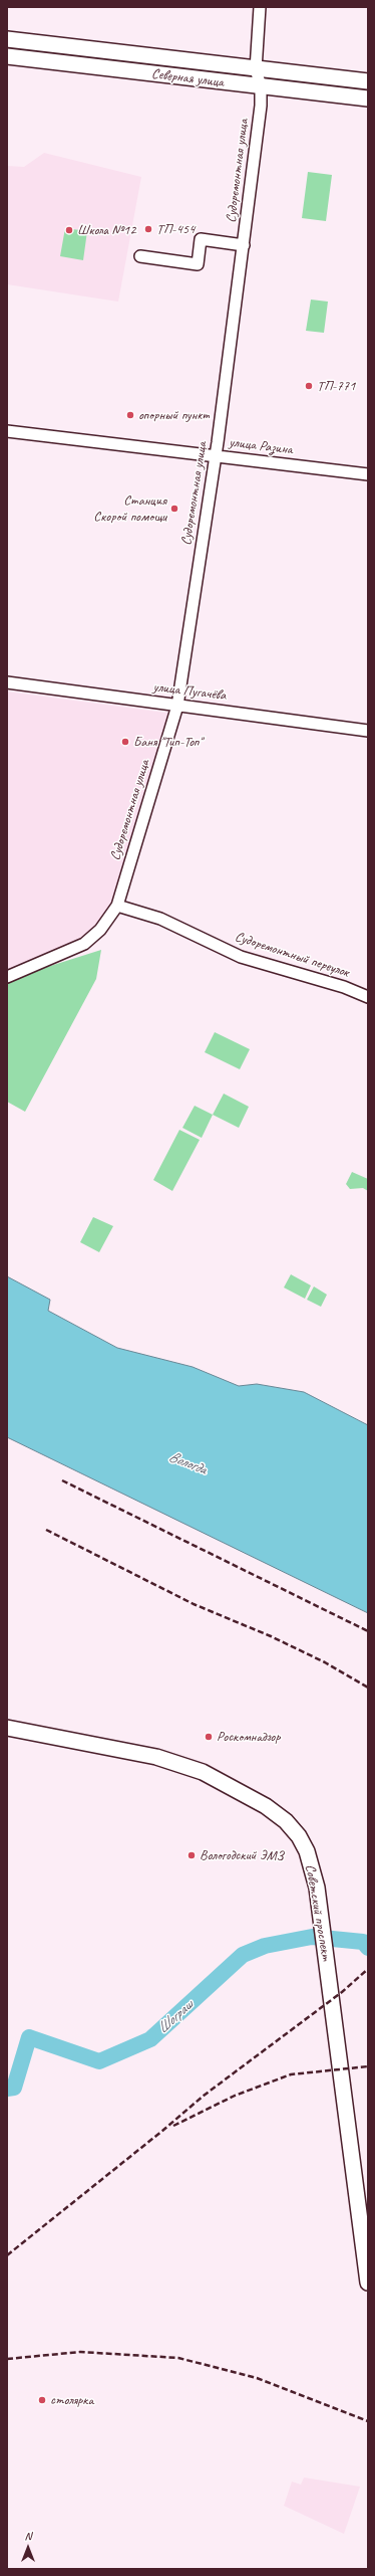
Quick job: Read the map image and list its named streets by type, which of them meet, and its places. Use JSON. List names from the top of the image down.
{
  "streets": {
    "street": [
      "Северная улица",
      "Судоремонтная улица",
      "улица Разина",
      "улица Пугачёва",
      "Судоремонтный переулок",
      "Советский проспект"
    ]
  },
  "crossings": [
    ["Северная улица", "Судоремонтная улица"],
    ["Судоремонтная улица", "улица Разина"],
    ["Судоремонтная улица", "улица Пугачёва"],
    ["Судоремонтная улица", "Судоремонтный переулок"]
  ],
  "water": ["Вологда", "Шограш"],
  "places": [
    "ТП-454",
    "Школа №12",
    "ТП-771",
    "опорный пункт",
    "Станция Скорой помощи",
    "Баня \"Тип-Топ\"",
    "Роскомнадзор",
    "Вологодский ЭМЗ",
    "столярка"
  ],
  "north": "top"
}
